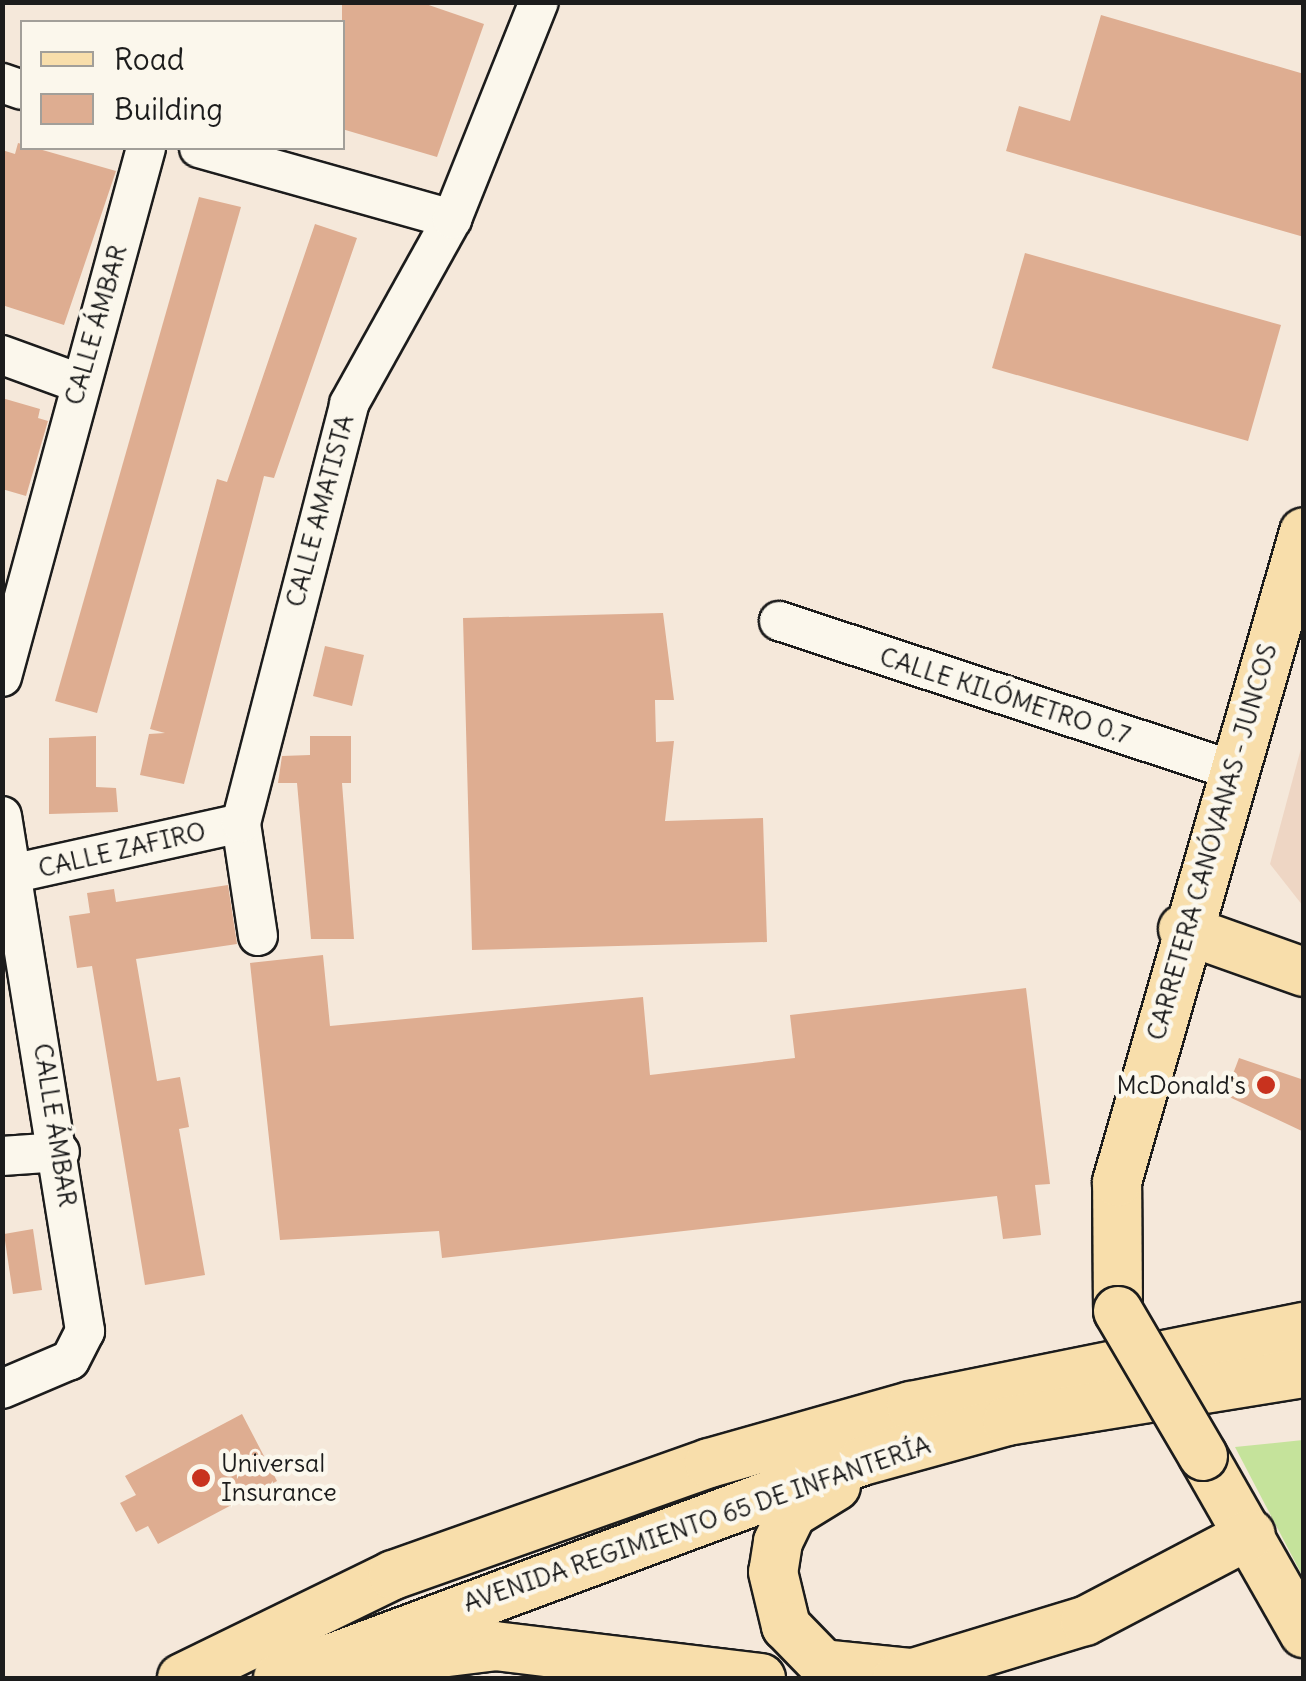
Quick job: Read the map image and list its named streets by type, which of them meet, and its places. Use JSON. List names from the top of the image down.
{
  "streets": {
    "main road": ["CARRETERA CANÓVANAS - JUNCOS", "AVENIDA REGIMIENTO 65 DE INFANTERÍA"],
    "street": [
      "CALLE ÁMBAR",
      "CALLE AMATISTA",
      "CALLE KILÓMETRO 0.7",
      "CALLE ZAFIRO"
    ]
  },
  "crossings": [
    ["CALLE ÁMBAR", "CALLE ZAFIRO"],
    ["CALLE AMATISTA", "CALLE ZAFIRO"],
    ["CALLE KILÓMETRO 0.7", "CARRETERA CANÓVANAS - JUNCOS"]
  ],
  "places": ["McDonald's", "Universal Insurance"],
  "legend": ["Road", "Building"]
}
